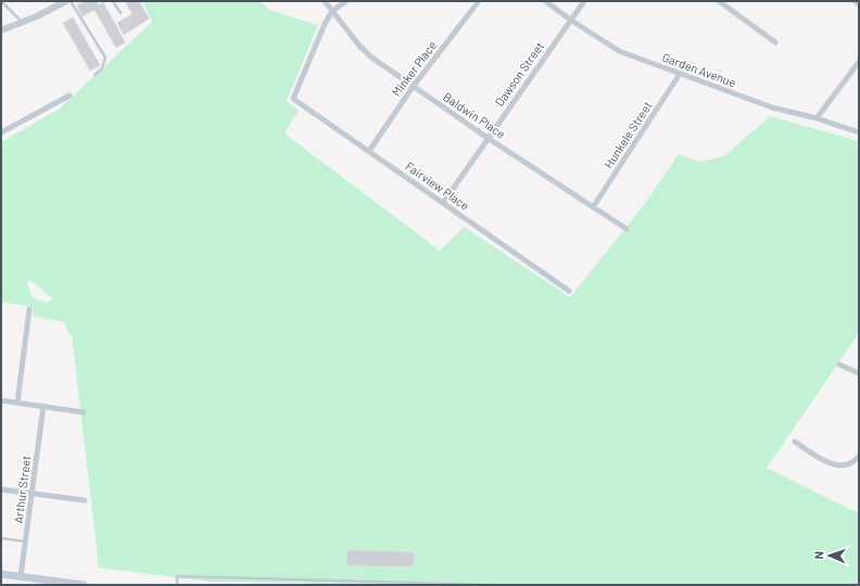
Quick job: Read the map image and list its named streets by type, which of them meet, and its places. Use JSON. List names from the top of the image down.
{
  "streets": {
    "street": [
      "Minker Place",
      "Garden Avenue",
      "Dawson Street",
      "Baldwin Place",
      "Hunkele Street",
      "Fairview Place",
      "Arthur Street"
    ]
  },
  "crossings": [
    ["Minker Place", "Baldwin Place"],
    ["Minker Place", "Fairview Place"],
    ["Garden Avenue", "Dawson Street"],
    ["Garden Avenue", "Hunkele Street"],
    ["Dawson Street", "Baldwin Place"],
    ["Dawson Street", "Fairview Place"],
    ["Baldwin Place", "Hunkele Street"],
    ["Baldwin Place", "Fairview Place"]
  ],
  "north": "left"
}
